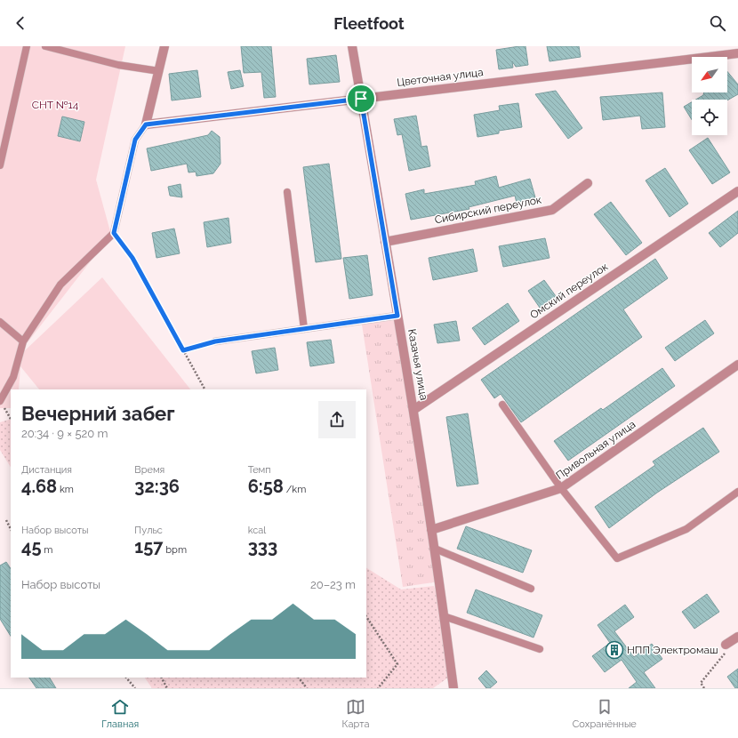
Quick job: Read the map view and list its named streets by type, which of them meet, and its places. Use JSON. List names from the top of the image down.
{
  "streets": {
    "street": [
      "Цветочная улица",
      "Сибирский переулок",
      "Омский переулок",
      "Казачья улица",
      "Привольная улица"
    ]
  },
  "crossings": [
    ["Цветочная улица", "Казачья улица"],
    ["Сибирский переулок", "Казачья улица"],
    ["Омский переулок", "Казачья улица"],
    ["Казачья улица", "Привольная улица"]
  ],
  "parks": ["СНТ №14"],
  "places": {
    "building": ["НПП Электромаш"]
  },
  "north": "bottom left",
  "page": {
    "header": "Fleetfoot",
    "heading": ["Вечерний забег", "20:34 · 9 × 520 m"],
    "stats": [
      ["Дистанция", "4.68 km"],
      ["Время", "32:36"],
      ["Темп", "6:58 /km"],
      ["Набор высоты", "45 m"],
      ["Пульс", "157 bpm"],
      ["kcal", "333"]
    ],
    "chart": ["Набор высоты", "20–23 m"],
    "tabs": ["Главная", "Карта", "Сохранённые"]
  }
}
